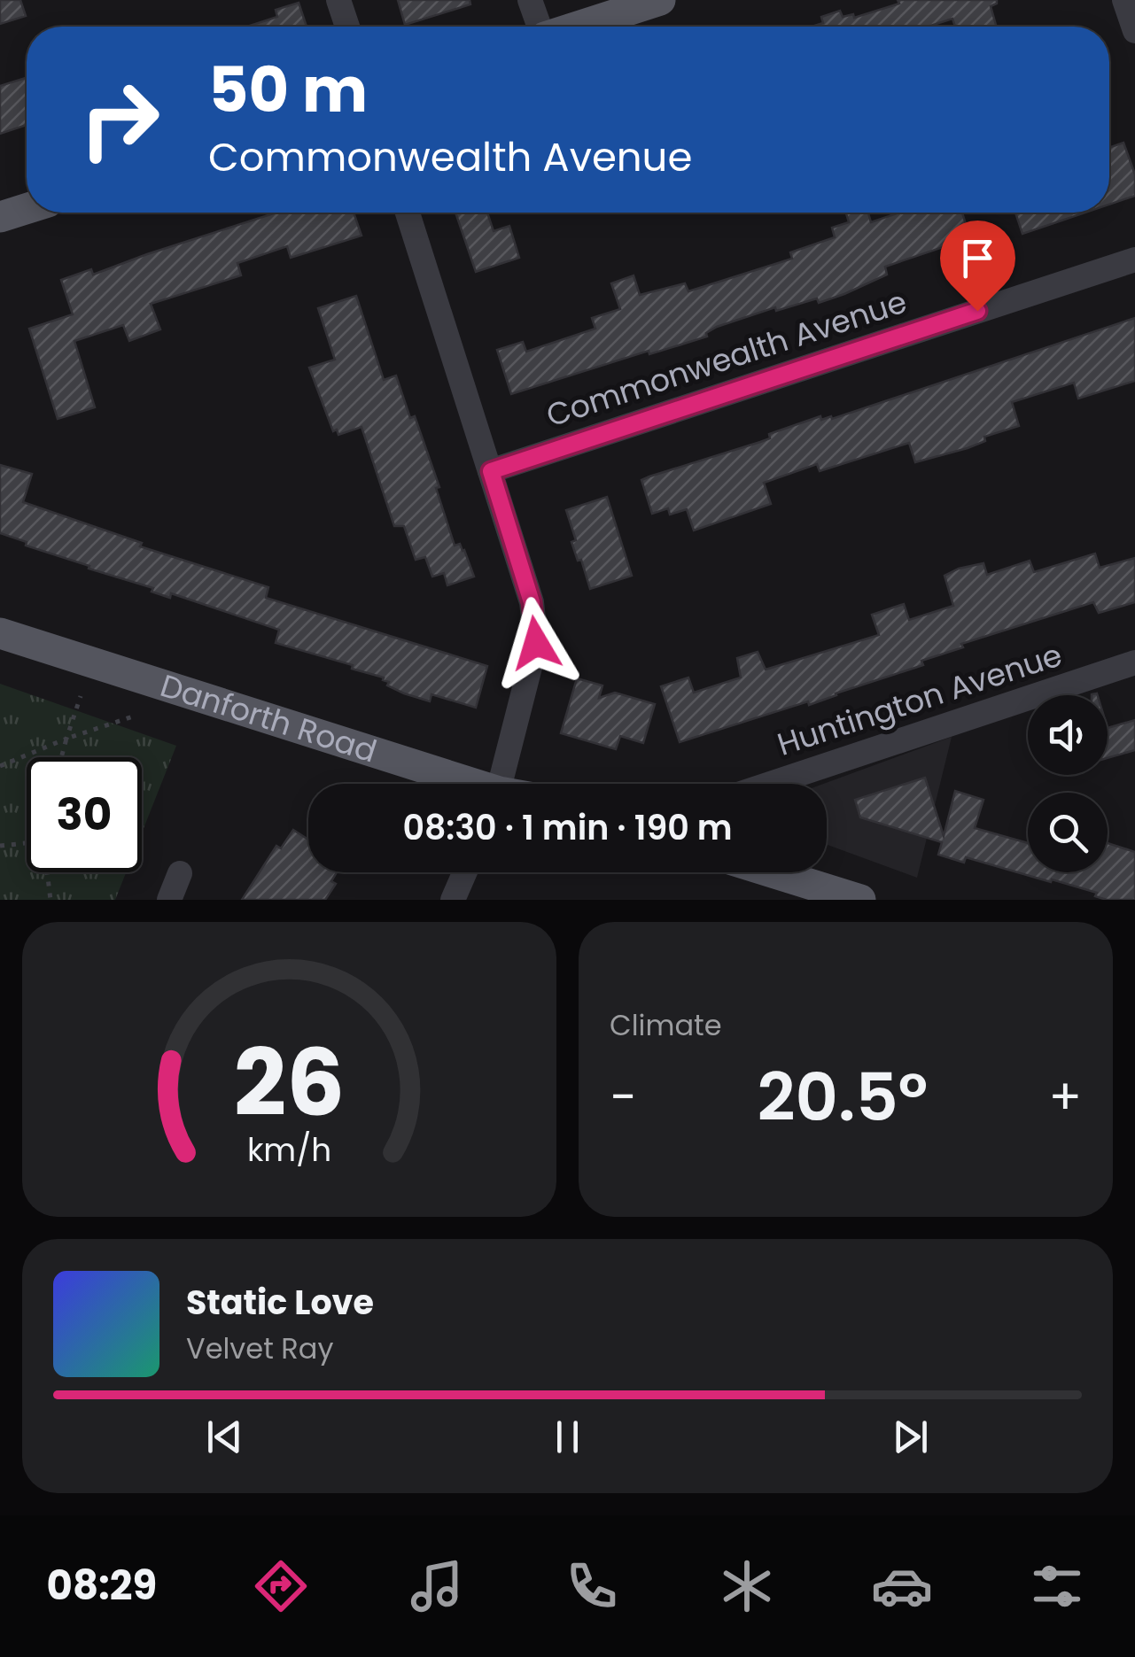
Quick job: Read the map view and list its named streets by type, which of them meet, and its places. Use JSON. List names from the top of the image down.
{
  "streets": {
    "main road": ["Danforth Road"],
    "street": ["Commonwealth Avenue", "Huntington Avenue"]
  },
  "page": {
    "turn": ["50 m", "Commonwealth Avenue"],
    "limit": "30",
    "trip": "08:30 · 1 min · 190 m",
    "tile": "Climate",
    "heat": ["−", "20.5°", "+"],
    "song": ["Static Love", "Velvet Ray"],
    "tabs": "08:29",
    "gauge": ["26", "km/h"]
  }
}
